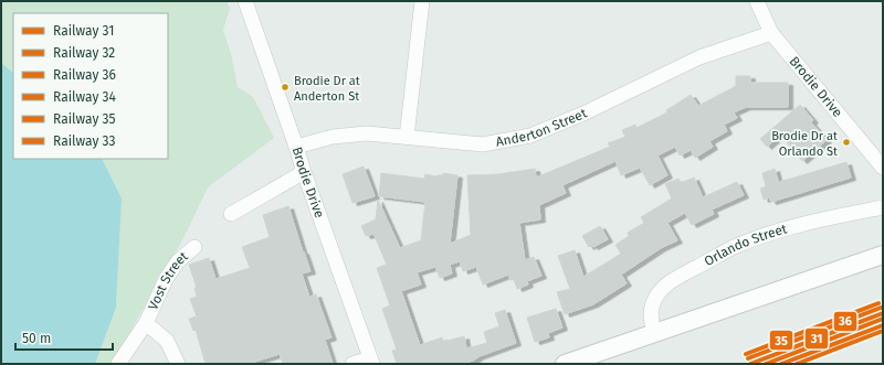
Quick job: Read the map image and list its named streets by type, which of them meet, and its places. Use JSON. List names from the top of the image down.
{
  "streets": {
    "street": [
      "Brodie Drive",
      "Anderton Street",
      "Orlando Street",
      "Vost Street"
    ]
  },
  "crossings": [
    ["Brodie Drive", "Anderton Street"]
  ],
  "places": ["Brodie Dr at Anderton St", "Brodie Dr at Orlando St"],
  "lines": [
    "rail line 35",
    "rail line 36",
    "rail line 31",
    "rail line 32",
    "rail line 34",
    "rail line 33"
  ],
  "legend": [
    "Railway 31",
    "Railway 32",
    "Railway 36",
    "Railway 34",
    "Railway 35",
    "Railway 33"
  ],
  "scale_bar": "50 m"
}
